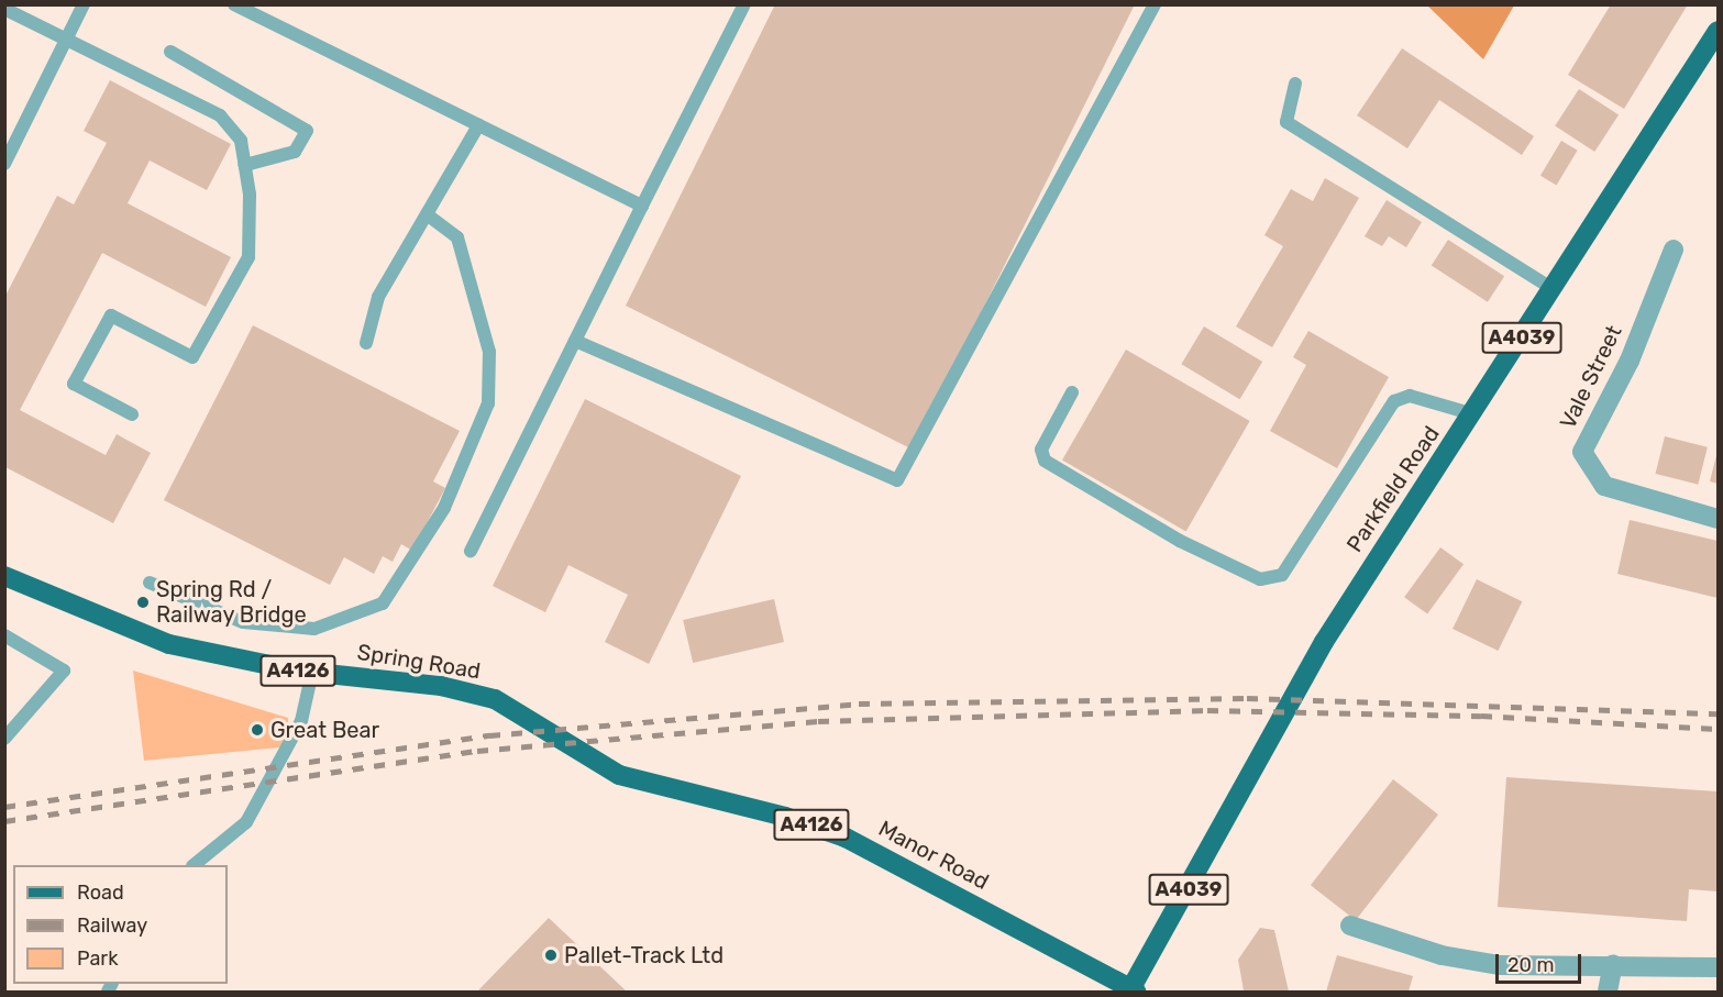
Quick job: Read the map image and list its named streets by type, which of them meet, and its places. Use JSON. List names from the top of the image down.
{
  "streets": {
    "main road": [
      "A4039",
      "Parkfield Road",
      "Spring Road",
      "A4126",
      "Manor Road"
    ],
    "street": ["Vale Street"]
  },
  "crossings": [
    ["Parkfield Road", "Manor Road"],
    ["Spring Road", "Manor Road"]
  ],
  "places": ["Spring Rd / Railway Bridge", "Great Bear", "Pallet-Track Ltd"],
  "legend": ["Road", "Railway", "Park"],
  "scale_bar": "20 m"
}
